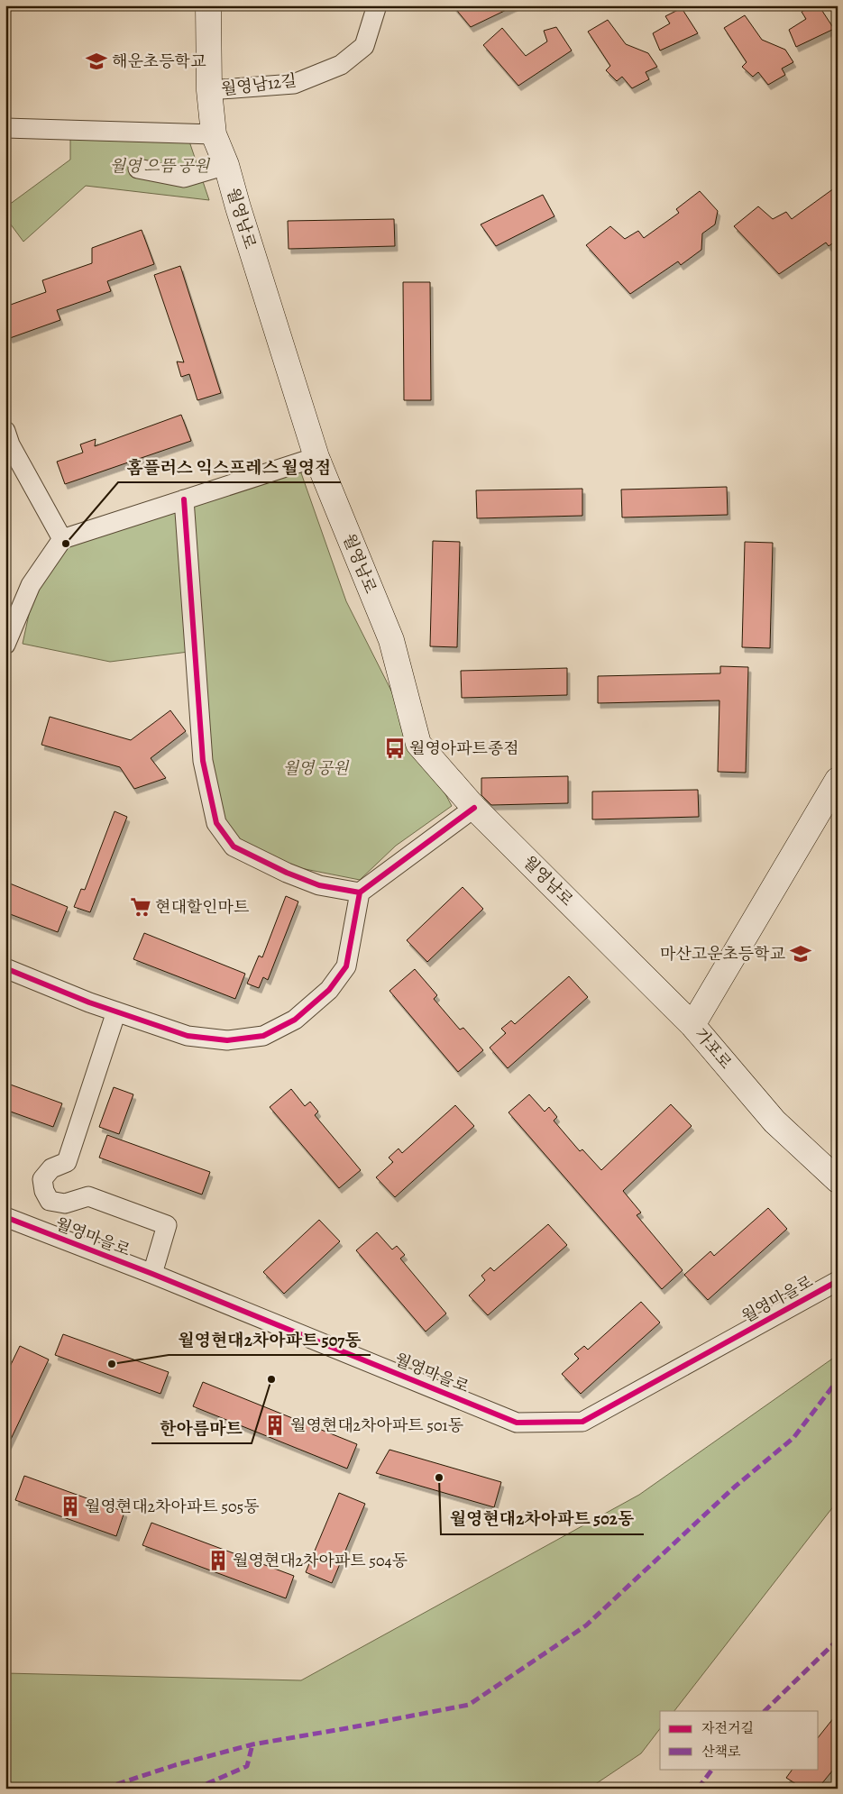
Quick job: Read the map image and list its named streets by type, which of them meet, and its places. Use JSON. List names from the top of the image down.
{
  "streets": {
    "main road": ["월영남로", "가포로"],
    "street": ["월영남12길", "월영마을로"]
  },
  "crossings": [
    ["월영남12길", "월영남로"],
    ["월영남로", "가포로"]
  ],
  "parks": ["월영 으뜸 공원", "월영 공원"],
  "places": {
    "school or university": ["해운초등학교", "마산고운초등학교"],
    "other": [
      "홈플러스 익스프레스 월영점",
      "월영현대2차아파트 507동",
      "한아름마트",
      "월영현대2차아파트 502동"
    ],
    "bus stop": ["월영아파트종점"],
    "supermarket": ["현대할인마트"],
    "building": ["월영현대2차아파트 501동", "월영현대2차아파트 505동", "월영현대2차아파트 504동"]
  },
  "legend": ["자전거길", "산책로"]
}
